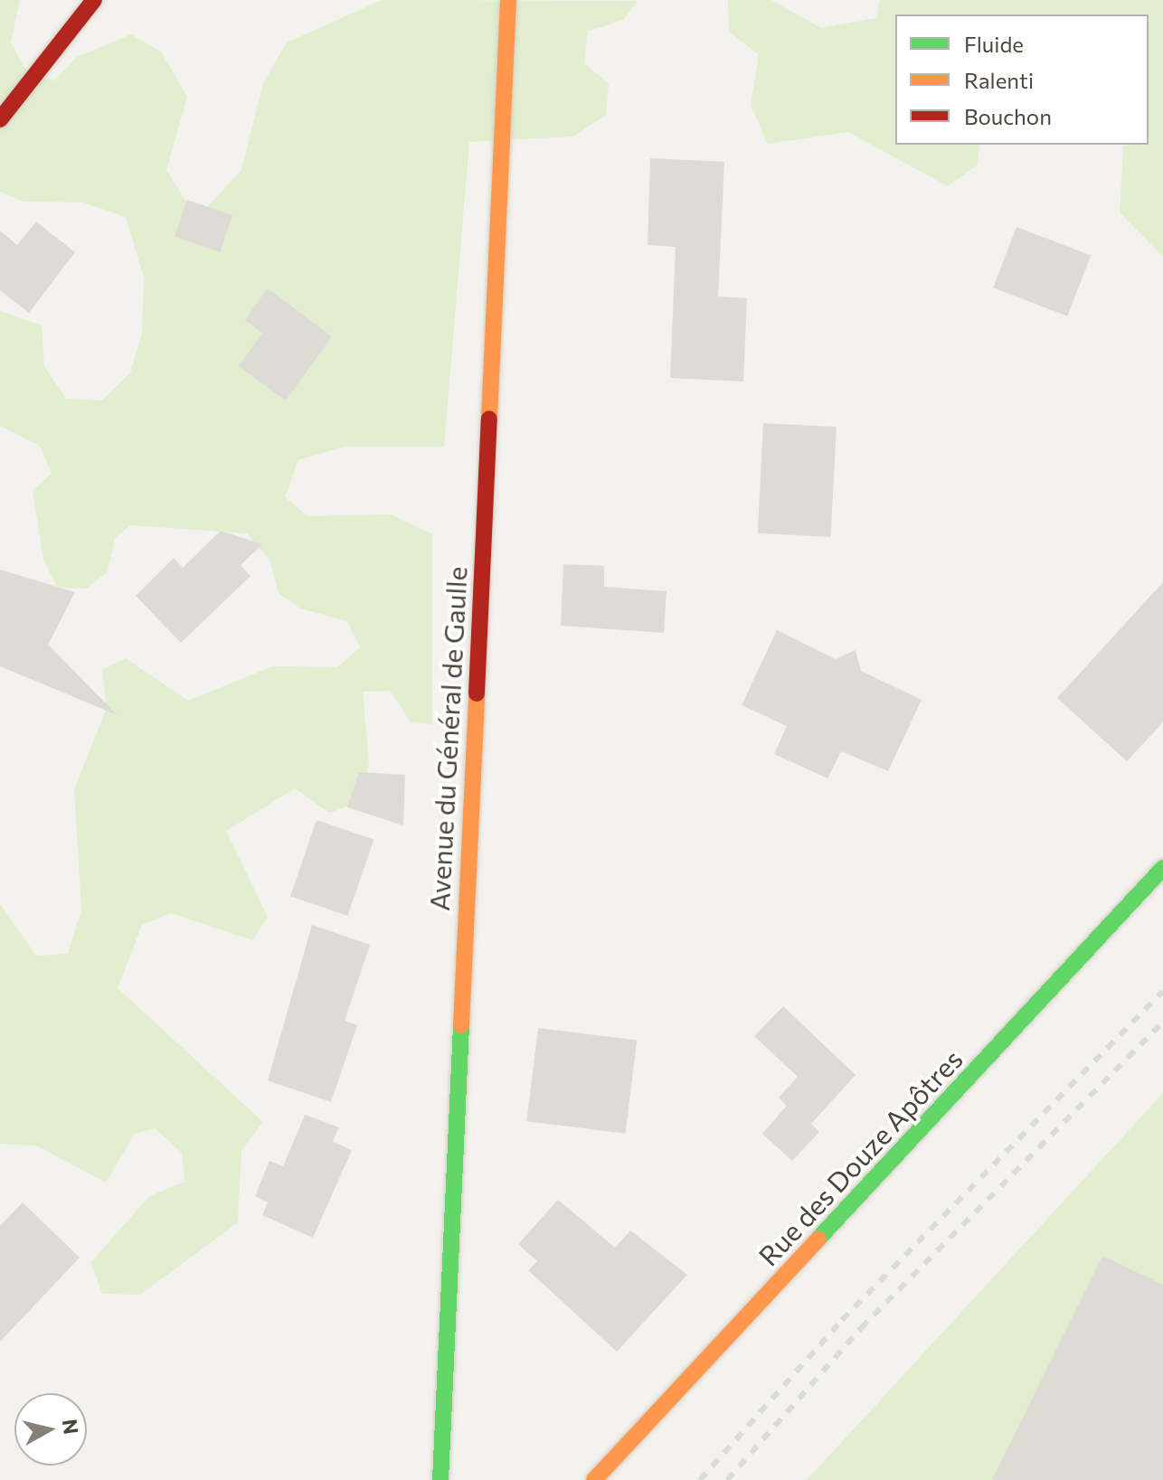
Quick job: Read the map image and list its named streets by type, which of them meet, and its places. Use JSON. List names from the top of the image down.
{
  "streets": {
    "street": ["Avenue du Général de Gaulle", "Rue des Douze Apôtres"]
  },
  "legend": ["Fluide", "Ralenti", "Bouchon"],
  "north": "right"
}
